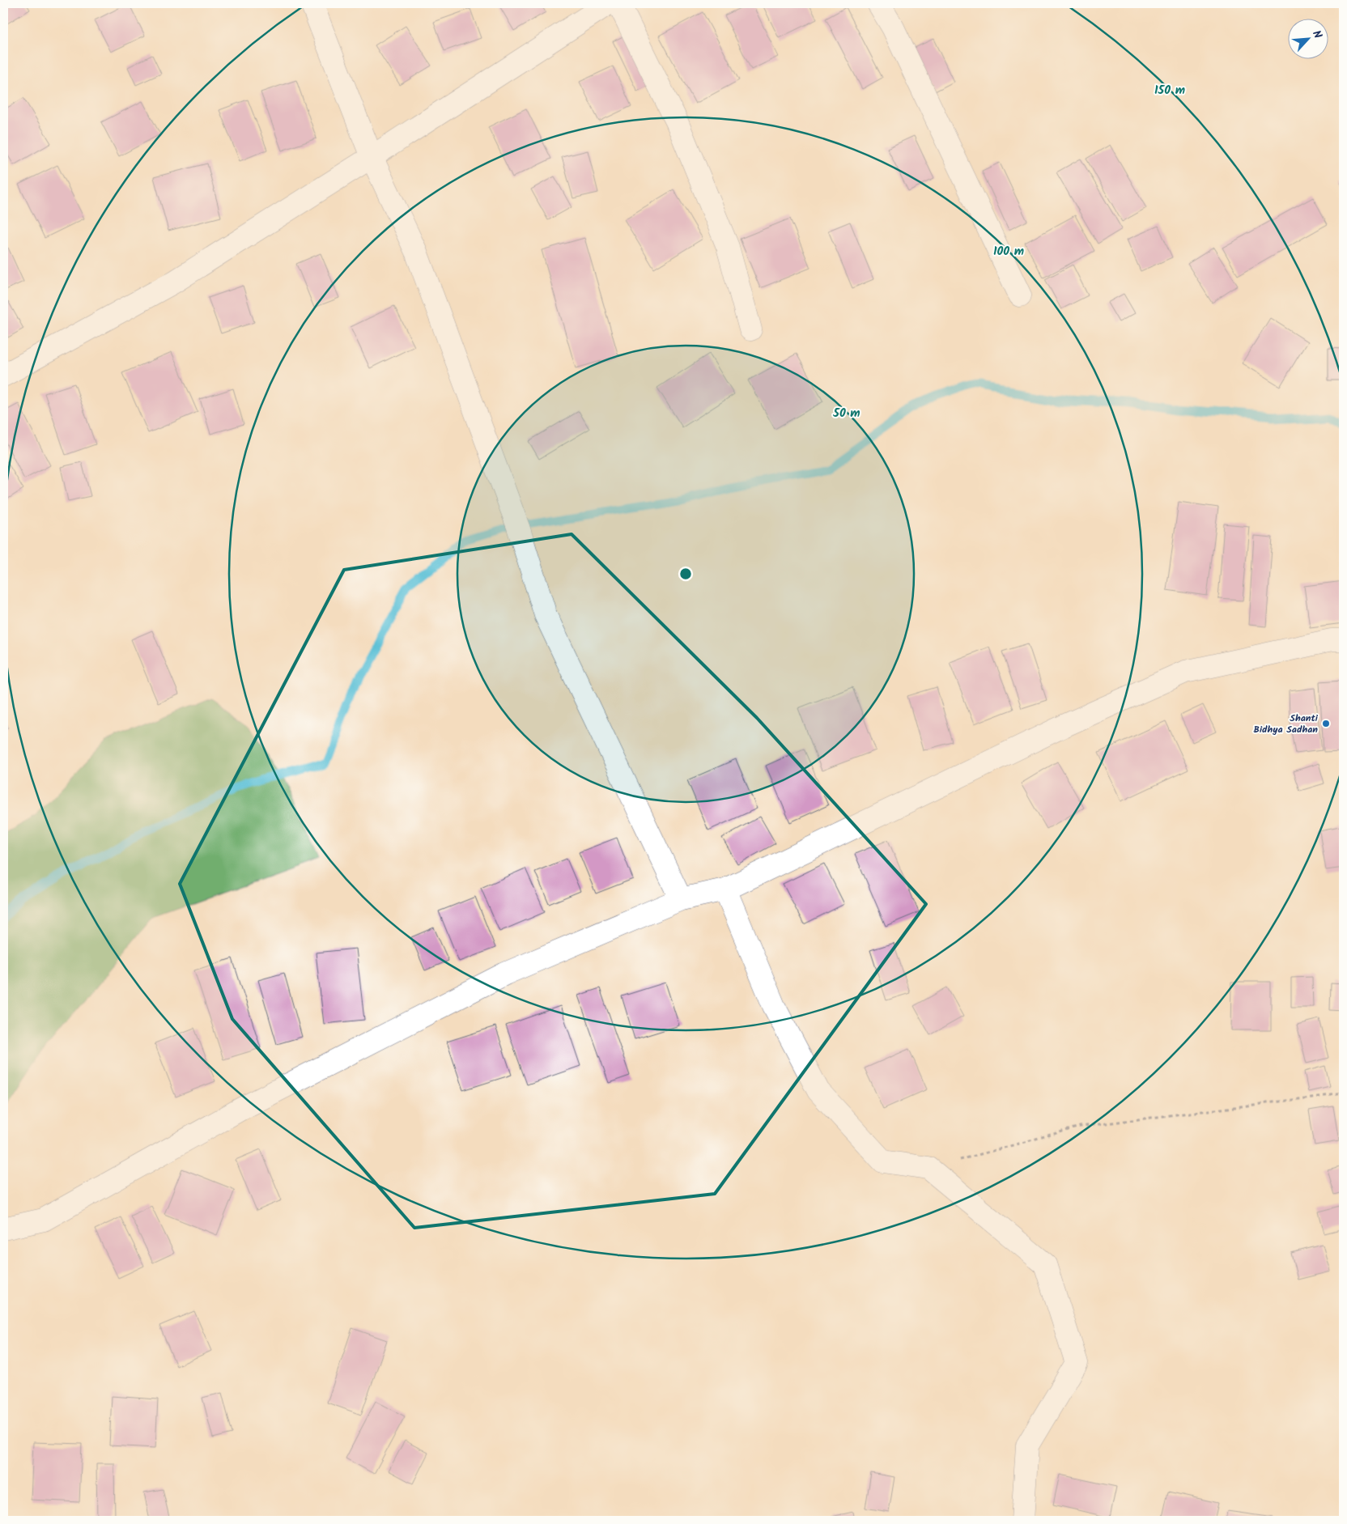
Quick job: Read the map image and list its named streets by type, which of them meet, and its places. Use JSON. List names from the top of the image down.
{
  "places": ["Shanti Bidhya Sadhan"],
  "north": "top right",
  "rings": ["150 m", "100 m", "50 m"]
}
